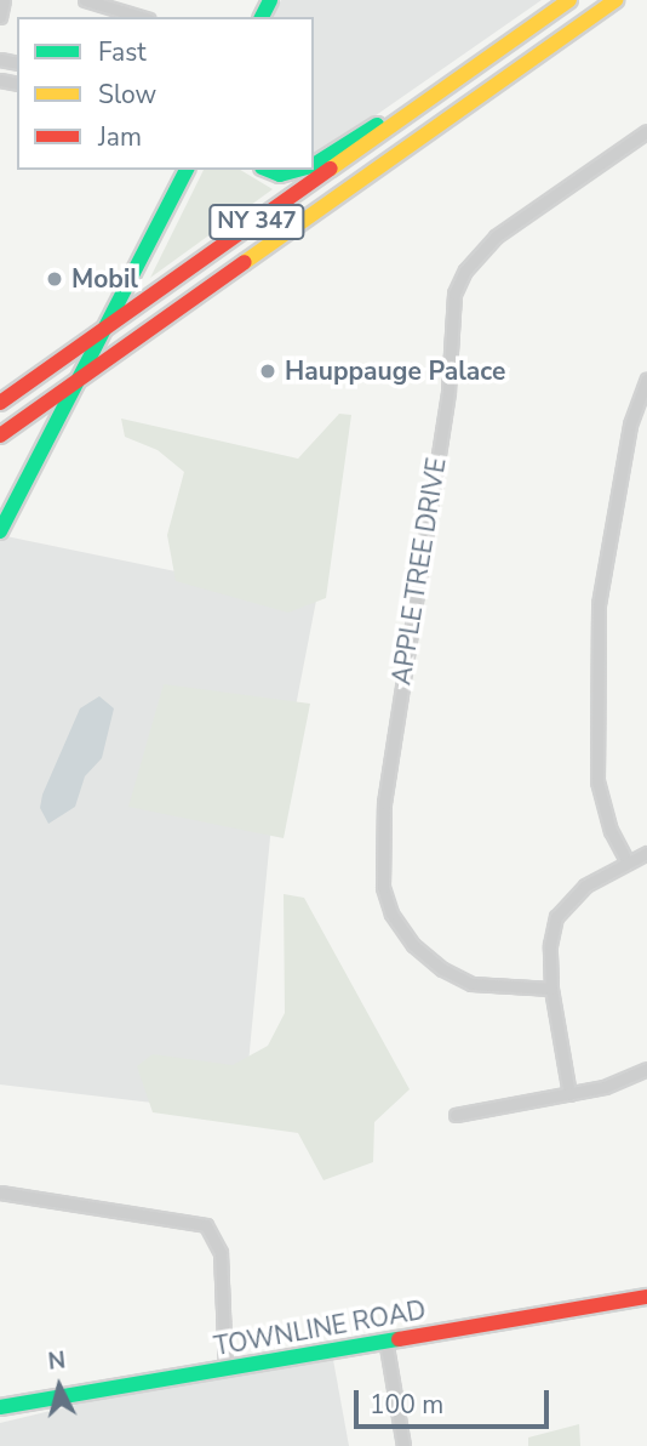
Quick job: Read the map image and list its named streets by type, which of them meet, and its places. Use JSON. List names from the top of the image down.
{
  "streets": {
    "main road": ["NY 347", "TOWNLINE ROAD"],
    "street": ["APPLE TREE DRIVE"]
  },
  "places": ["Mobil", "Hauppauge Palace"],
  "legend": ["Fast", "Slow", "Jam"],
  "scale_bar": "100 m",
  "north": "top"
}
